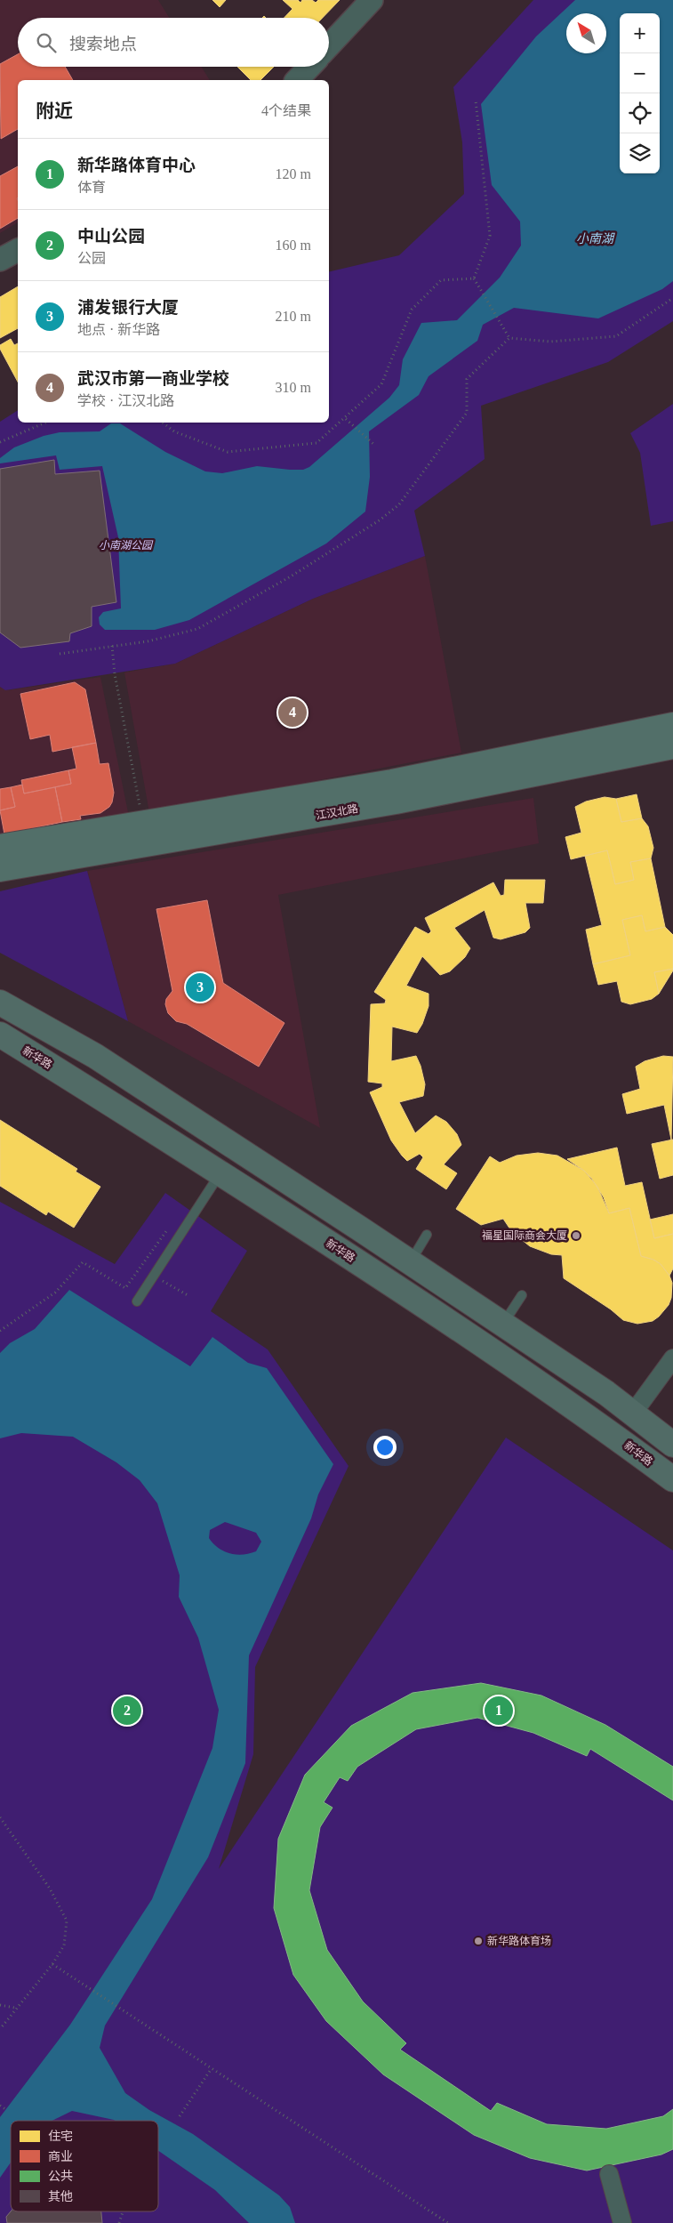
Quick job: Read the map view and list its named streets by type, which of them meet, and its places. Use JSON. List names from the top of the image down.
{
  "streets": {
    "main road": ["江汉北路", "新华路"]
  },
  "water": ["小南湖"],
  "parks": ["小南湖公园"],
  "places": ["福星国际商会大厦", "新华路体育场"],
  "legend": [
    "住宅",
    "商业",
    "公共",
    "其他"
  ],
  "north": "top left",
  "page": {
    "map_buttons": ["+", "−"],
    "search": "搜索地点",
    "heading": ["附近", "4个结果"],
    "list": [
      {
        "mark": "1",
        "name": "新华路体育中心",
        "note": "体育",
        "value": "120 m"
      },
      {
        "mark": "2",
        "name": "中山公园",
        "note": "公园",
        "value": "160 m"
      },
      {
        "mark": "3",
        "name": "浦发银行大厦",
        "note": "地点 · 新华路",
        "value": "210 m"
      },
      {
        "mark": "4",
        "name": "武汉市第一商业学校",
        "note": "学校 · 江汉北路",
        "value": "310 m"
      }
    ],
    "pins": [
      "4",
      "3",
      "1",
      "2"
    ]
  }
}
